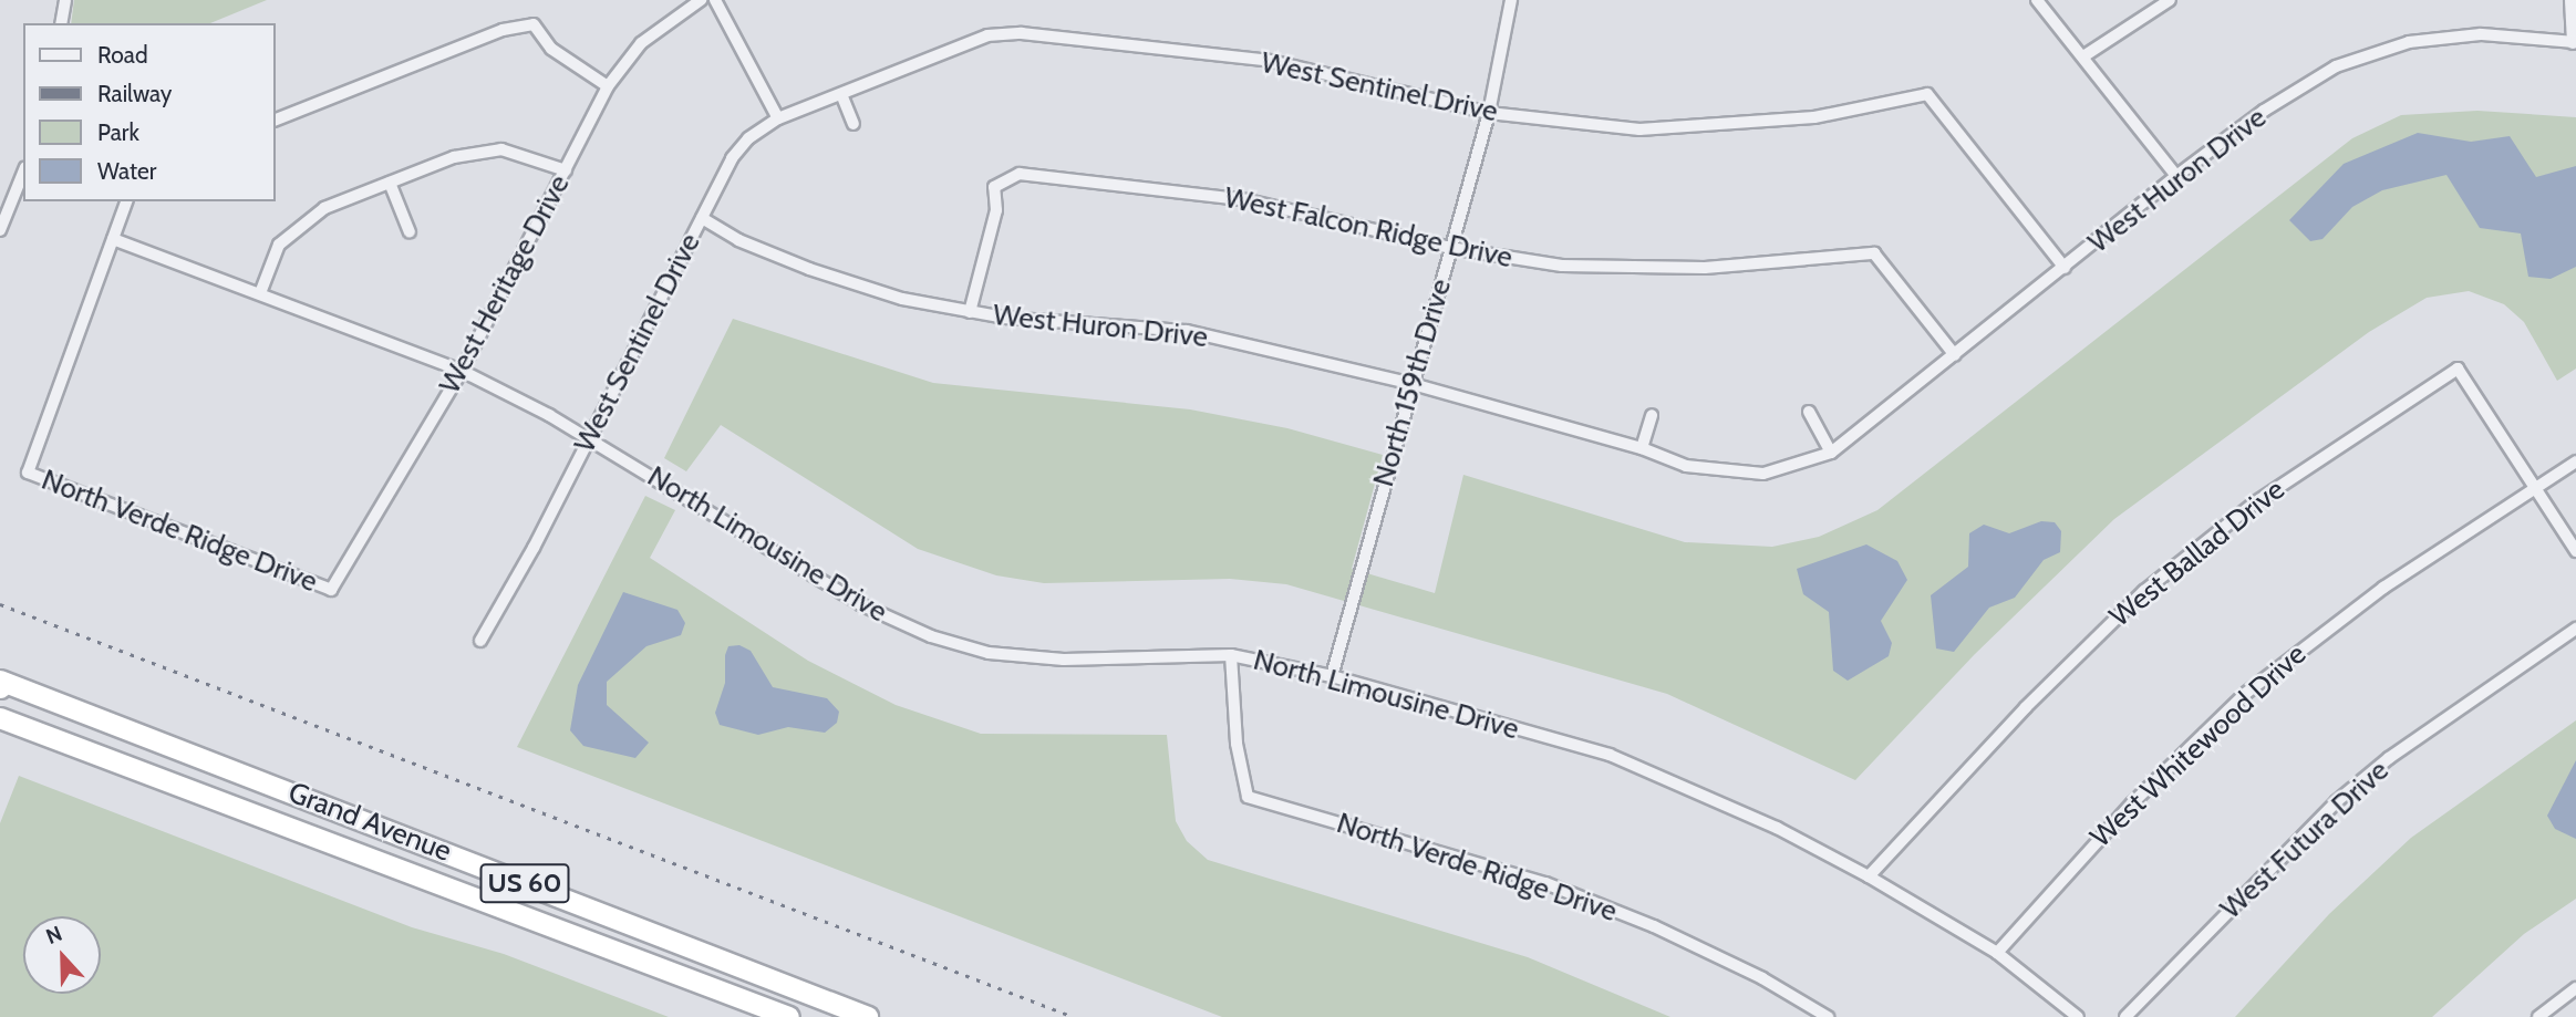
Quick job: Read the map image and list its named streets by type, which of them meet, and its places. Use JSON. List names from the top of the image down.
{
  "streets": {
    "highway": ["Grand Avenue", "US 60"],
    "street": [
      "West Sentinel Drive",
      "West Huron Drive",
      "West Falcon Ridge Drive",
      "West Heritage Drive",
      "North 159th Drive",
      "North Verde Ridge Drive",
      "North Limousine Drive",
      "West Ballad Drive",
      "West Whitewood Drive",
      "West Futura Drive"
    ]
  },
  "crossings": [
    ["West Sentinel Drive", "West Huron Drive"],
    ["West Sentinel Drive", "North 159th Drive"],
    ["West Sentinel Drive", "North Limousine Drive"],
    ["West Huron Drive", "West Falcon Ridge Drive"],
    ["West Huron Drive", "North 159th Drive"],
    ["West Falcon Ridge Drive", "North 159th Drive"],
    ["West Heritage Drive", "North Verde Ridge Drive"],
    ["West Heritage Drive", "North Limousine Drive"],
    ["North 159th Drive", "North Limousine Drive"],
    ["North Verde Ridge Drive", "North Limousine Drive"],
    ["North Limousine Drive", "West Ballad Drive"],
    ["North Limousine Drive", "West Whitewood Drive"],
    ["West Ballad Drive", "West Whitewood Drive"]
  ],
  "legend": [
    "Road",
    "Railway",
    "Park",
    "Water"
  ],
  "north": "top"
}
